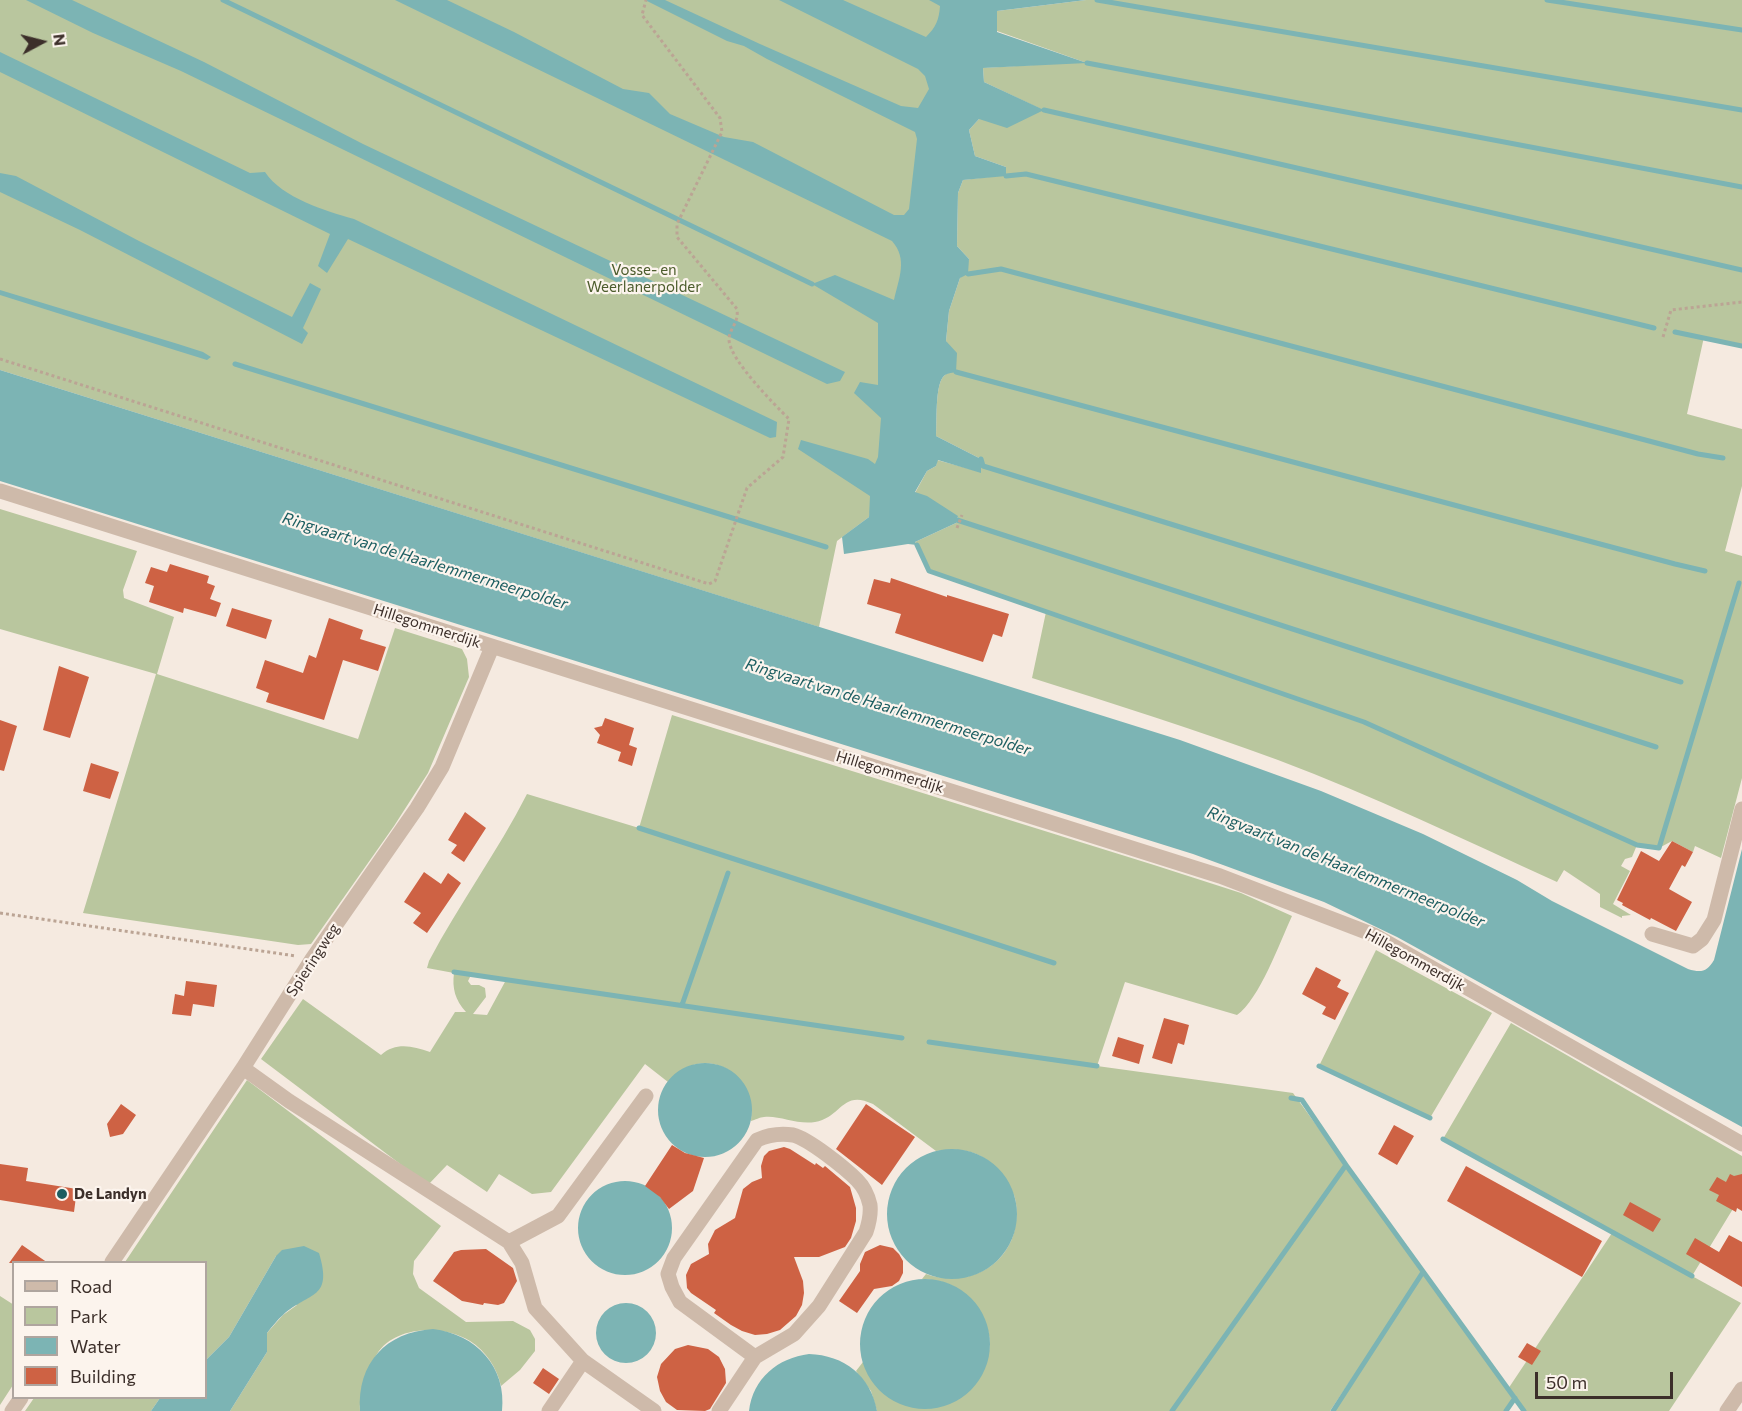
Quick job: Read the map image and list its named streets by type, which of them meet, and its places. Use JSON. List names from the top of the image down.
{
  "streets": {
    "street": ["Hillegommerdijk", "Spieringweg"]
  },
  "crossings": [
    ["Hillegommerdijk", "Spieringweg"]
  ],
  "water": ["Ringvaart van de Haarlemmermeerpolder"],
  "parks": ["Vosse- en Weerlanerpolder"],
  "places": ["De Landyn"],
  "legend": [
    "Road",
    "Park",
    "Water",
    "Building"
  ],
  "scale_bar": "50 m",
  "north": "right"
}
